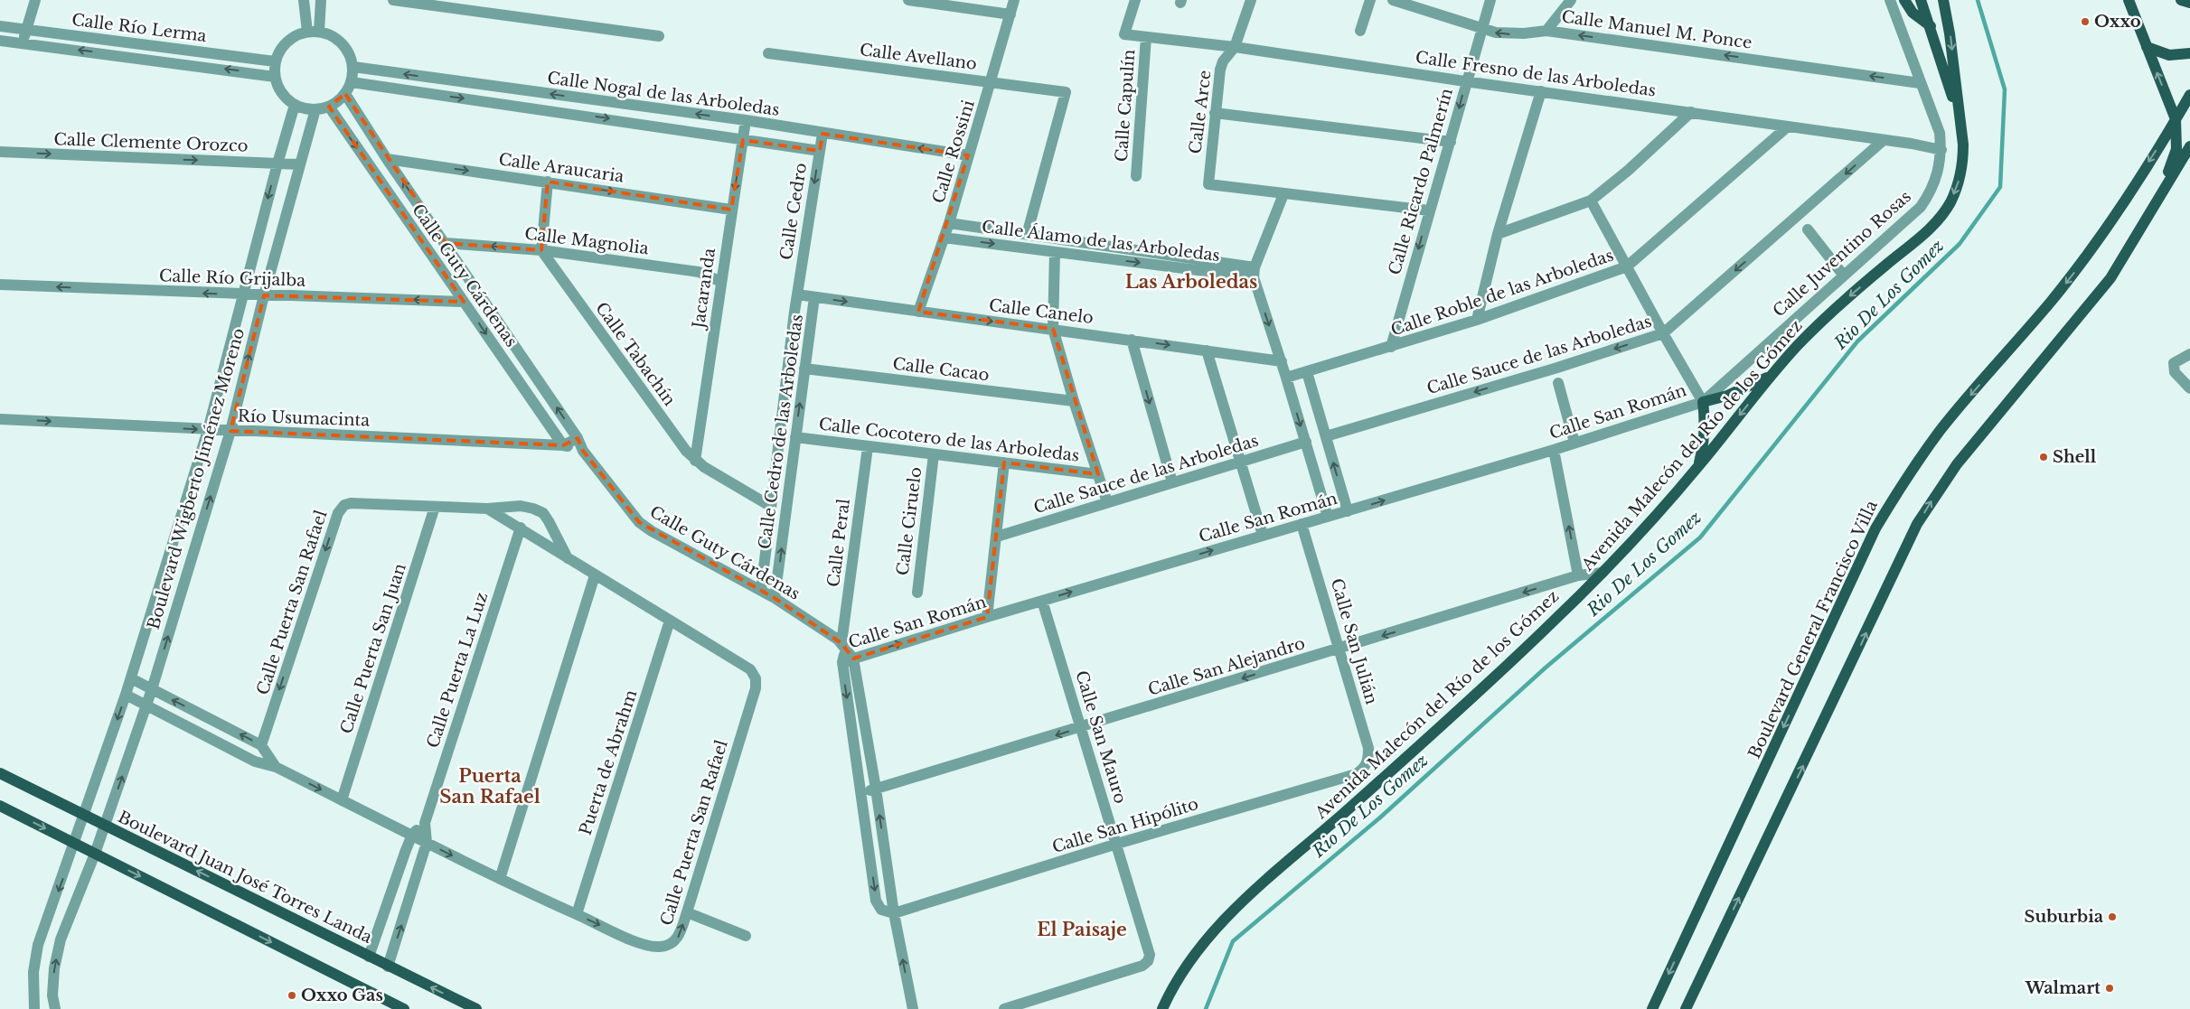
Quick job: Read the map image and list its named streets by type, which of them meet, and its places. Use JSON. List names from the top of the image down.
{
  "streets": {
    "main road": ["Avenida Malecón del Río de los Gómez", "Boulevard General Francisco Villa", "Boulevard Juan José Torres Landa"],
    "street": [
      "Calle Río Lerma",
      "Calle Manuel M. Ponce",
      "Calle Avellano",
      "Calle Fresno de las Arboledas",
      "Calle Nogal de las Arboledas",
      "Calle Capulín",
      "Calle Arce",
      "Calle Clemente Orozco",
      "Calle Rossini",
      "Calle Araucaria",
      "Calle Ricardo Palmerín",
      "Calle Cedro",
      "Calle Magnolia",
      "Calle Álamo de las Arboledas",
      "Calle Juventino Rosas",
      "Calle Guty Cárdenas",
      "Calle Río Grijalba",
      "Jacaranda",
      "Calle Roble de las Arboledas",
      "Calle Canelo",
      "Calle Tabachín",
      "Calle Sauce de las Arboledas",
      "Calle Cacao",
      "Calle San Román",
      "Río Usumacinta",
      "Calle Cedro de las Arboledas",
      "Calle Cocotero de las Arboledas",
      "Boulevard Wigberto Jiménez Moreno",
      "Calle Ciruelo",
      "Calle Peral",
      "Calle Puerta San Rafael",
      "Calle San Julián",
      "Calle Puerta San Juan",
      "Calle San Alejandro",
      "Calle Puerta La Luz",
      "Calle San Mauro",
      "Puerta de Abrahm",
      "Calle San Hipólito"
    ]
  },
  "crossings": [
    ["Calle Río Lerma", "Calle Nogal de las Arboledas"],
    ["Calle Río Lerma", "Calle Guty Cárdenas"],
    ["Calle Río Lerma", "Boulevard Wigberto Jiménez Moreno"],
    ["Calle Manuel M. Ponce", "Calle Ricardo Palmerín"],
    ["Calle Manuel M. Ponce", "Calle Juventino Rosas"],
    ["Calle Avellano", "Calle Rossini"],
    ["Calle Avellano", "Calle Álamo de las Arboledas"],
    ["Calle Fresno de las Arboledas", "Calle Capulín"],
    ["Calle Fresno de las Arboledas", "Calle Arce"],
    ["Calle Fresno de las Arboledas", "Calle Ricardo Palmerín"],
    ["Calle Fresno de las Arboledas", "Calle Juventino Rosas"],
    ["Calle Fresno de las Arboledas", "Calle Roble de las Arboledas"],
    ["Calle Fresno de las Arboledas", "Calle Sauce de las Arboledas"],
    ["Calle Nogal de las Arboledas", "Calle Rossini"],
    ["Calle Nogal de las Arboledas", "Calle Cedro"],
    ["Calle Nogal de las Arboledas", "Calle Guty Cárdenas"],
    ["Calle Nogal de las Arboledas", "Jacaranda"],
    ["Calle Nogal de las Arboledas", "Boulevard Wigberto Jiménez Moreno"],
    ["Calle Clemente Orozco", "Boulevard Wigberto Jiménez Moreno"],
    ["Calle Rossini", "Calle Álamo de las Arboledas"],
    ["Calle Rossini", "Calle Canelo"],
    ["Calle Araucaria", "Calle Guty Cárdenas"],
    ["Calle Araucaria", "Jacaranda"],
    ["Calle Ricardo Palmerín", "Calle Roble de las Arboledas"],
    ["Calle Cedro", "Calle Canelo"],
    ["Calle Cedro", "Calle Cedro de las Arboledas"],
    ["Calle Magnolia", "Calle Guty Cárdenas"],
    ["Calle Magnolia", "Jacaranda"],
    ["Calle Magnolia", "Calle Tabachín"],
    ["Calle Juventino Rosas", "Calle San Román"],
    ["Calle Guty Cárdenas", "Calle Río Grijalba"],
    ["Calle Guty Cárdenas", "Calle San Román"],
    ["Calle Guty Cárdenas", "Río Usumacinta"],
    ["Calle Guty Cárdenas", "Calle Cedro de las Arboledas"],
    ["Calle Guty Cárdenas", "Boulevard Wigberto Jiménez Moreno"],
    ["Calle Guty Cárdenas", "Calle Peral"],
    ["Calle Guty Cárdenas", "Calle San Alejandro"],
    ["Calle Guty Cárdenas", "Calle San Hipólito"],
    ["Calle Río Grijalba", "Boulevard Wigberto Jiménez Moreno"],
    ["Jacaranda", "Calle Tabachín"],
    ["Calle Canelo", "Calle Cedro de las Arboledas"],
    ["Calle Tabachín", "Calle Cedro de las Arboledas"],
    ["Calle Cacao", "Calle Cedro de las Arboledas"],
    ["Calle San Román", "Calle San Julián"],
    ["Calle San Román", "Calle San Mauro"],
    ["Río Usumacinta", "Boulevard Wigberto Jiménez Moreno"],
    ["Calle Cedro de las Arboledas", "Calle Cocotero de las Arboledas"],
    ["Calle Cocotero de las Arboledas", "Calle Ciruelo"],
    ["Calle Cocotero de las Arboledas", "Calle Peral"],
    ["Avenida Malecón del Río de los Gómez", "Calle San Alejandro"],
    ["Boulevard Wigberto Jiménez Moreno", "Calle Puerta San Rafael"],
    ["Boulevard Wigberto Jiménez Moreno", "Boulevard Juan José Torres Landa"],
    ["Calle Puerta San Rafael", "Calle Puerta San Juan"],
    ["Calle Puerta San Rafael", "Calle Puerta La Luz"],
    ["Calle Puerta San Rafael", "Puerta de Abrahm"],
    ["Calle San Julián", "Calle San Alejandro"],
    ["Calle San Julián", "Calle San Hipólito"],
    ["Calle San Alejandro", "Calle San Mauro"],
    ["Calle Puerta La Luz", "Boulevard Juan José Torres Landa"],
    ["Calle San Mauro", "Calle San Hipólito"]
  ],
  "one_way": [
    "Calle Manuel M. Ponce",
    "Calle Clemente Orozco",
    "Calle Araucaria",
    "Calle Cedro",
    "Calle Río Grijalba",
    "Calle Canelo",
    "Calle Sauce de las Arboledas",
    "Calle San Román",
    "Río Usumacinta",
    "Avenida Malecón del Río de los Gómez",
    "Calle San Alejandro"
  ],
  "districts": ["Las Arboledas", "Puerta San Rafael", "El Paisaje"],
  "water": ["Rio De Los Gomez"],
  "places": [
    "Oxxo",
    "Shell",
    "Suburbia",
    "Walmart",
    "Oxxo Gas"
  ]
}
